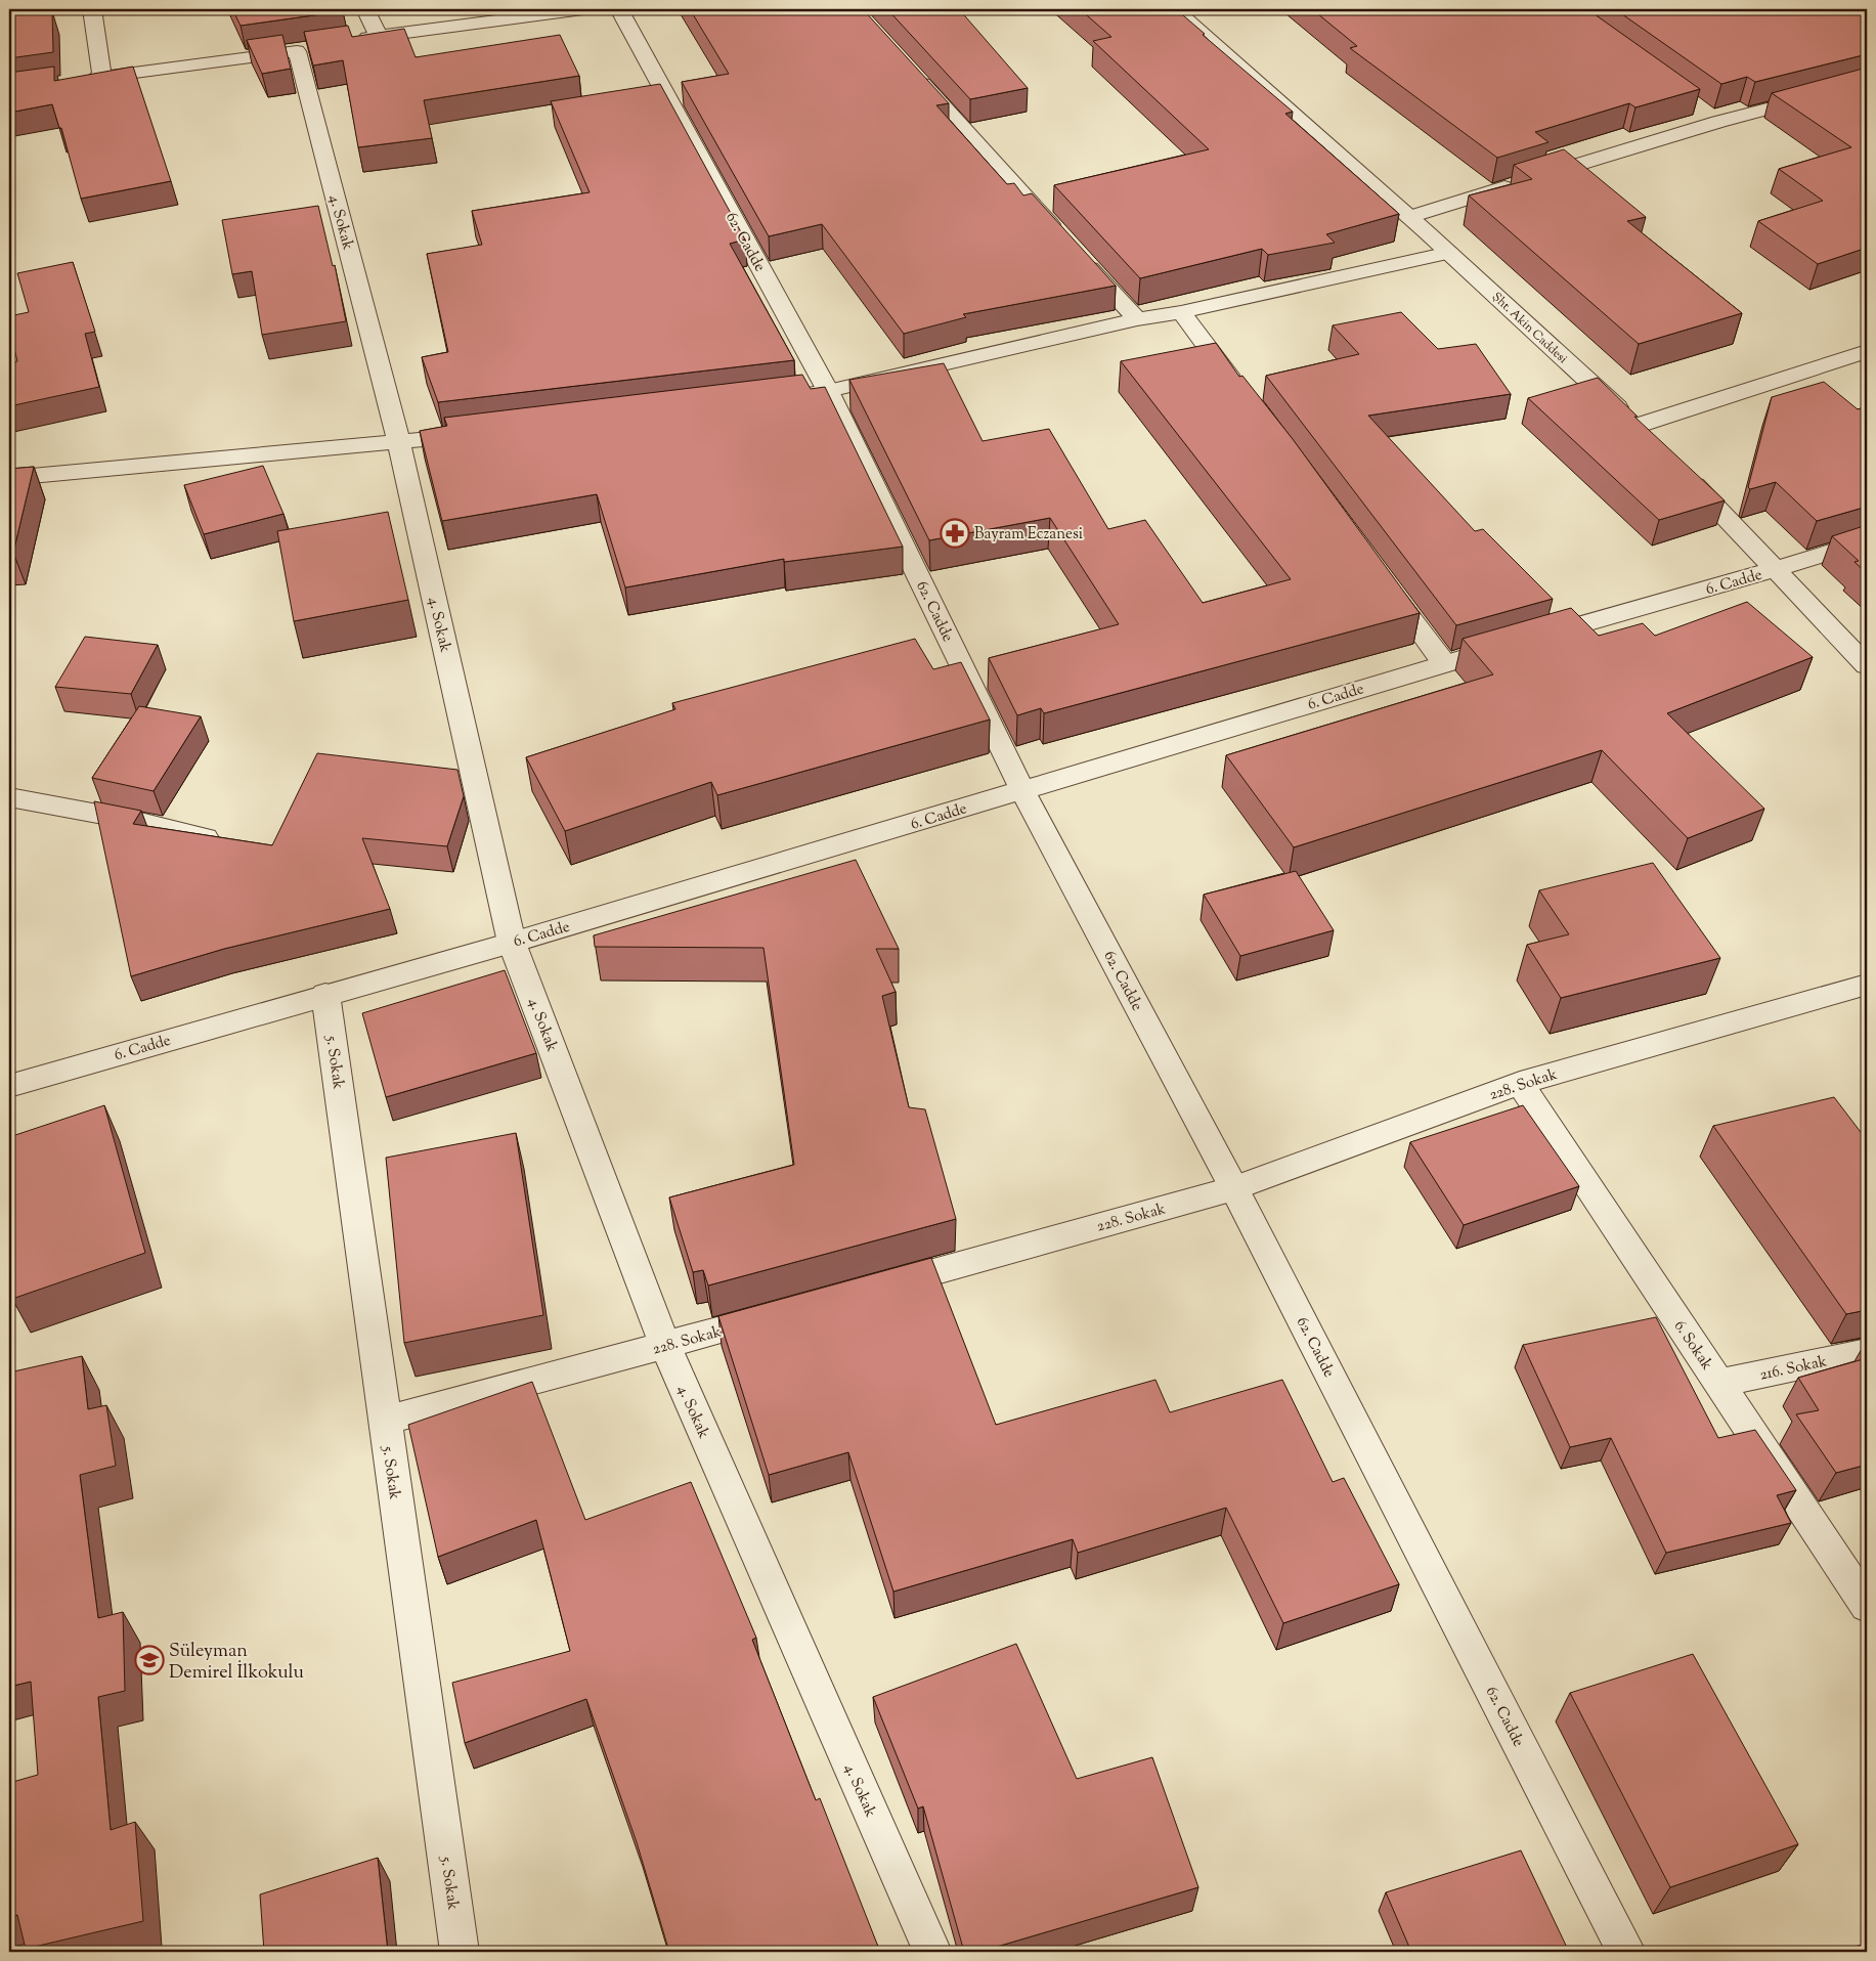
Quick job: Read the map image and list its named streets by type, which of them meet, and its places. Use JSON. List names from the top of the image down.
{
  "streets": {
    "street": [
      "4. Sokak",
      "62. Cadde",
      "Şht. Akin Caddesi",
      "6. Cadde",
      "5. Sokak",
      "228. Sokak",
      "6. Sokak",
      "216. Sokak"
    ]
  },
  "crossings": [
    ["4. Sokak", "6. Cadde"],
    ["4. Sokak", "228. Sokak"],
    ["62. Cadde", "6. Cadde"],
    ["62. Cadde", "228. Sokak"],
    ["6. Cadde", "5. Sokak"],
    ["5. Sokak", "228. Sokak"],
    ["228. Sokak", "6. Sokak"],
    ["6. Sokak", "216. Sokak"]
  ],
  "places": {
    "pharmacy": ["Bayram Eczanesi"],
    "school or university": ["Süleyman Demirel İlkokulu"]
  }
}
